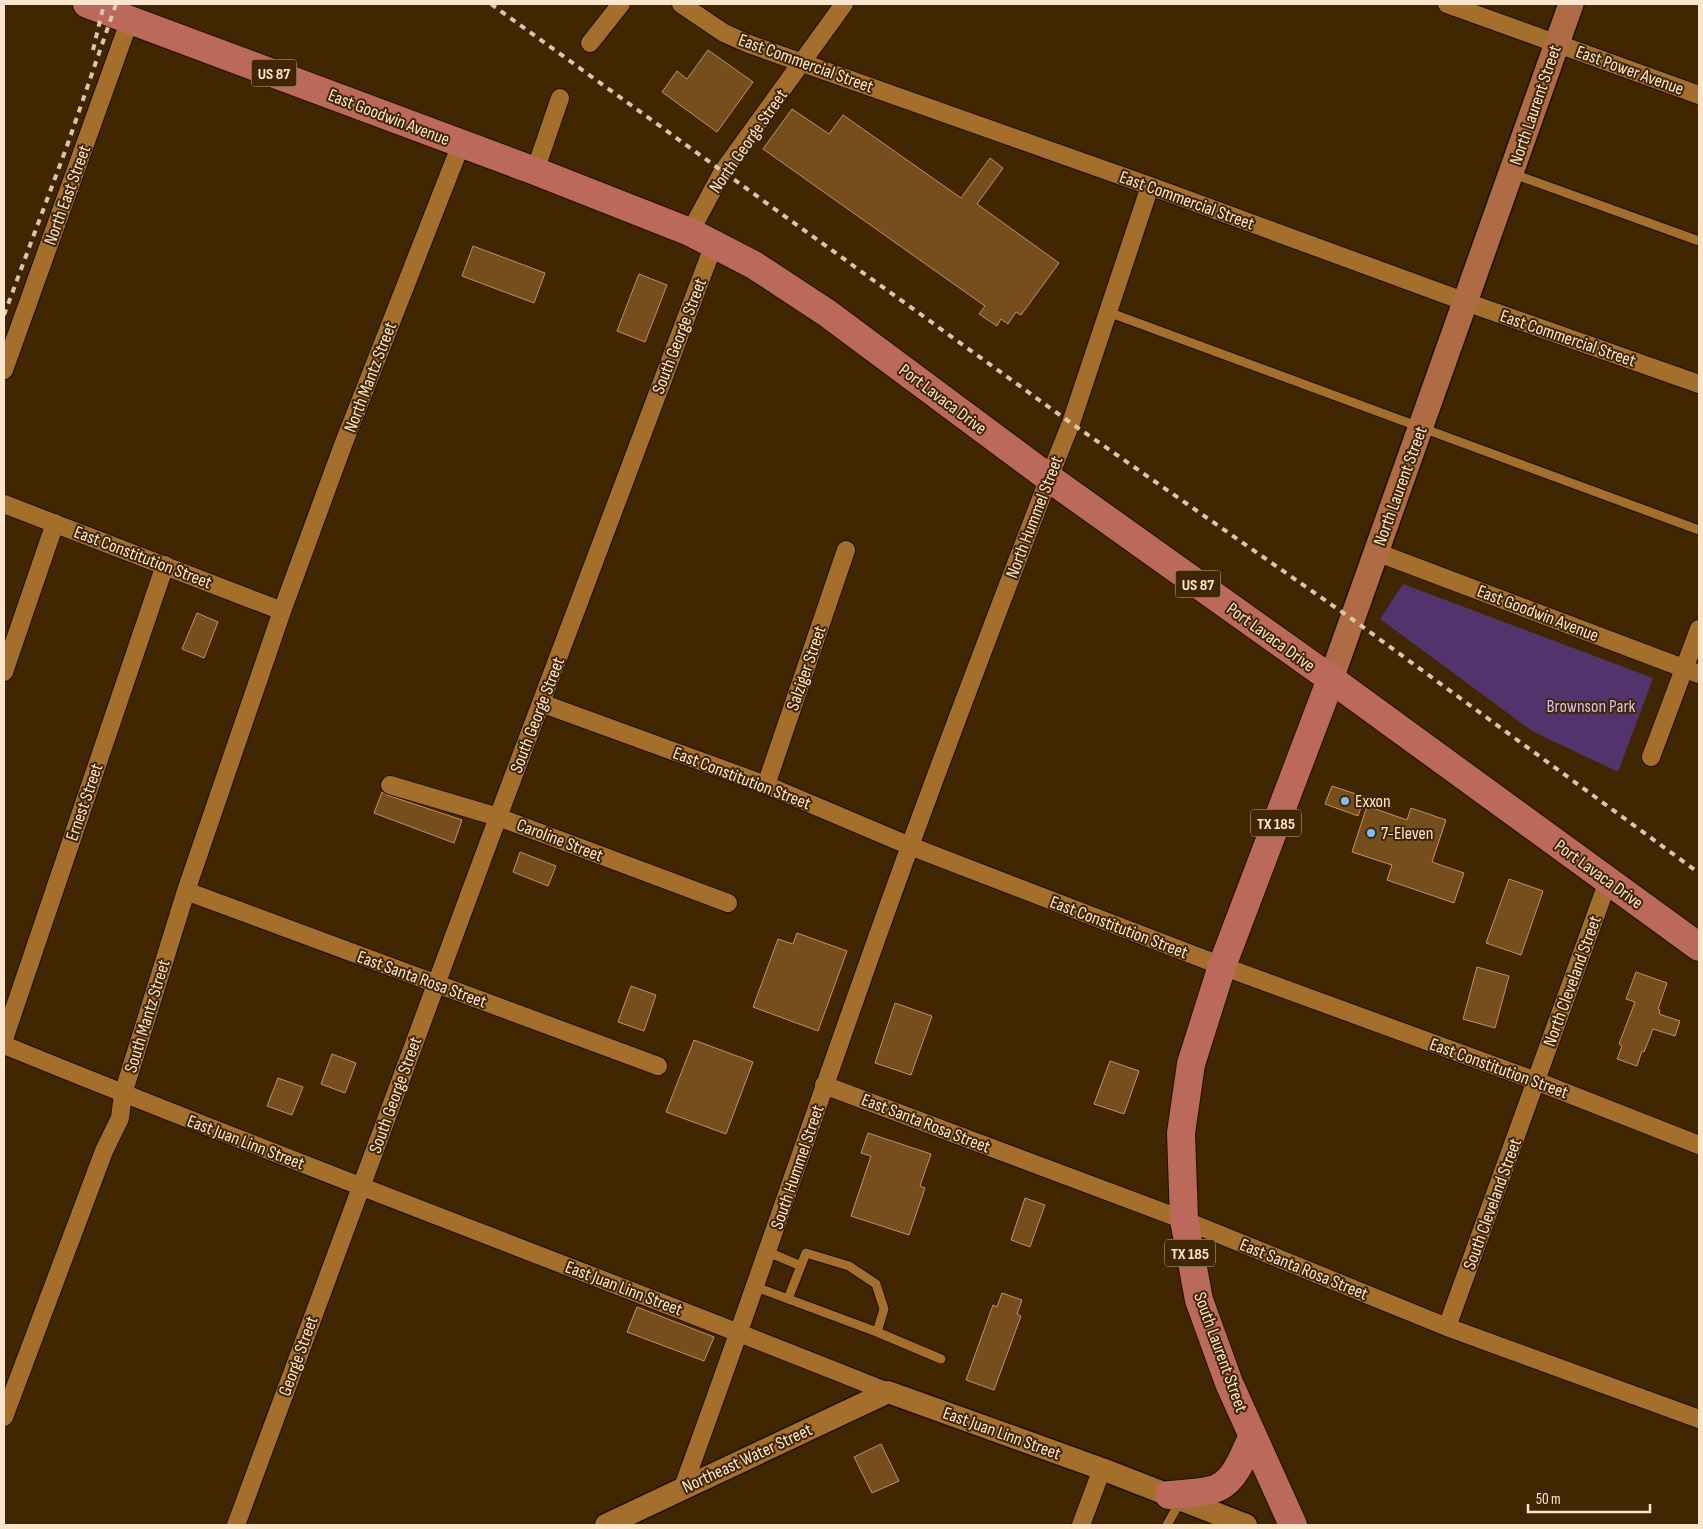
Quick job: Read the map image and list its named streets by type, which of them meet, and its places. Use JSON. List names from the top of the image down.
{
  "streets": {
    "main road": [
      "US 87",
      "North Laurent Street",
      "East Goodwin Avenue",
      "Port Lavaca Drive",
      "TX 185",
      "South Laurent Street"
    ],
    "street": [
      "East Commercial Street",
      "East Power Avenue",
      "North George Street",
      "North East Street",
      "South George Street",
      "North Mantz Street",
      "North Hummel Street",
      "East Constitution Street",
      "Salziger Street",
      "Ernest Street",
      "Caroline Street",
      "East Santa Rosa Street",
      "North Cleveland Street",
      "South Mantz Street",
      "East Juan Linn Street",
      "South Hummel Street",
      "South Cleveland Street",
      "George Street",
      "Northeast Water Street"
    ]
  },
  "crossings": [
    ["East Commercial Street", "North Laurent Street"],
    ["East Commercial Street", "North George Street"],
    ["East Commercial Street", "North Hummel Street"],
    ["East Power Avenue", "North Laurent Street"],
    ["North Laurent Street", "East Goodwin Avenue"],
    ["North Laurent Street", "Port Lavaca Drive"],
    ["North Laurent Street", "East Constitution Street"],
    ["North Laurent Street", "South Laurent Street"],
    ["East Goodwin Avenue", "North George Street"],
    ["East Goodwin Avenue", "North East Street"],
    ["East Goodwin Avenue", "South George Street"],
    ["East Goodwin Avenue", "North Mantz Street"],
    ["East Goodwin Avenue", "Port Lavaca Drive"],
    ["North George Street", "South George Street"],
    ["North George Street", "Port Lavaca Drive"],
    ["South George Street", "Port Lavaca Drive"],
    ["South George Street", "East Constitution Street"],
    ["South George Street", "Caroline Street"],
    ["South George Street", "East Santa Rosa Street"],
    ["South George Street", "East Juan Linn Street"],
    ["South George Street", "George Street"],
    ["North Mantz Street", "East Constitution Street"],
    ["North Mantz Street", "South Mantz Street"],
    ["Port Lavaca Drive", "North Hummel Street"],
    ["Port Lavaca Drive", "North Cleveland Street"],
    ["North Hummel Street", "East Constitution Street"],
    ["North Hummel Street", "South Hummel Street"],
    ["East Constitution Street", "Salziger Street"],
    ["East Constitution Street", "Ernest Street"],
    ["East Constitution Street", "North Cleveland Street"],
    ["East Constitution Street", "South Mantz Street"],
    ["East Constitution Street", "South Hummel Street"],
    ["East Constitution Street", "South Cleveland Street"],
    ["East Constitution Street", "South Laurent Street"],
    ["East Santa Rosa Street", "South Mantz Street"],
    ["East Santa Rosa Street", "South Hummel Street"],
    ["East Santa Rosa Street", "South Cleveland Street"],
    ["East Santa Rosa Street", "South Laurent Street"],
    ["North Cleveland Street", "South Cleveland Street"],
    ["South Mantz Street", "East Juan Linn Street"],
    ["East Juan Linn Street", "South Hummel Street"],
    ["East Juan Linn Street", "George Street"],
    ["East Juan Linn Street", "Northeast Water Street"],
    ["South Hummel Street", "Northeast Water Street"]
  ],
  "parks": ["Brownson Park"],
  "places": ["Exxon", "7-Eleven"],
  "scale_bar": "50 m"
}
